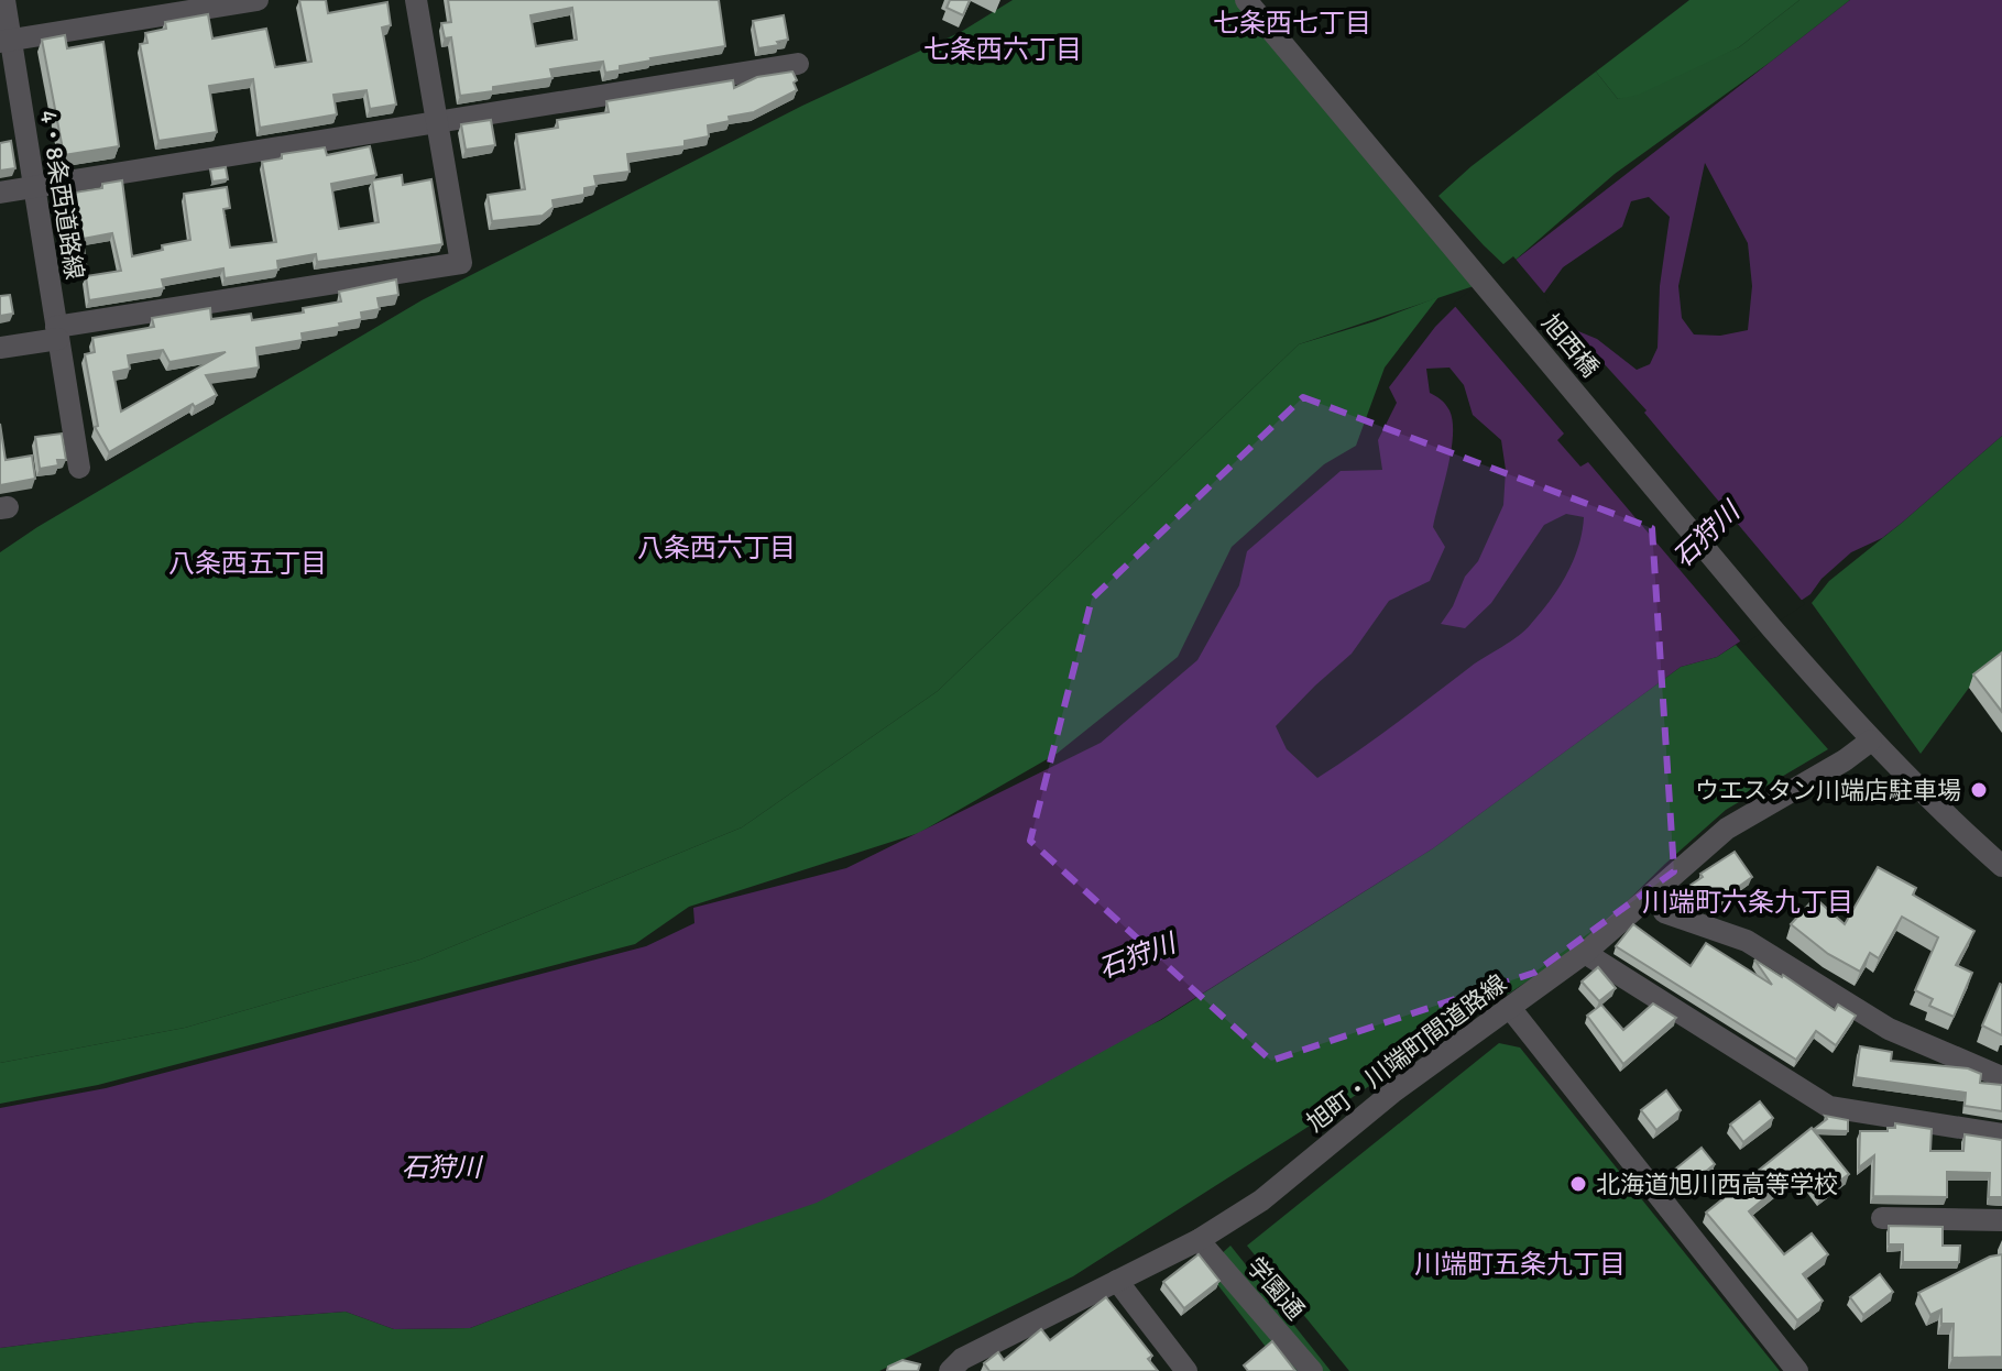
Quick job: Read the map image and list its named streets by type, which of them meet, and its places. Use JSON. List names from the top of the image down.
{
  "streets": {
    "street": [
      "4・8条西道路線",
      "旭西橋",
      "旭町・川端町間道路線",
      "学園通"
    ]
  },
  "crossings": [
    ["旭西橋", "旭町・川端町間道路線"],
    ["旭町・川端町間道路線", "学園通"]
  ],
  "districts": [
    "七条西七丁目",
    "七条西六丁目",
    "八条西六丁目",
    "八条西五丁目",
    "川端町六条九丁目",
    "川端町五条九丁目"
  ],
  "water": ["石狩川"],
  "places": ["ウエスタン川端店駐車場", "北海道旭川西高等学校"]
}
